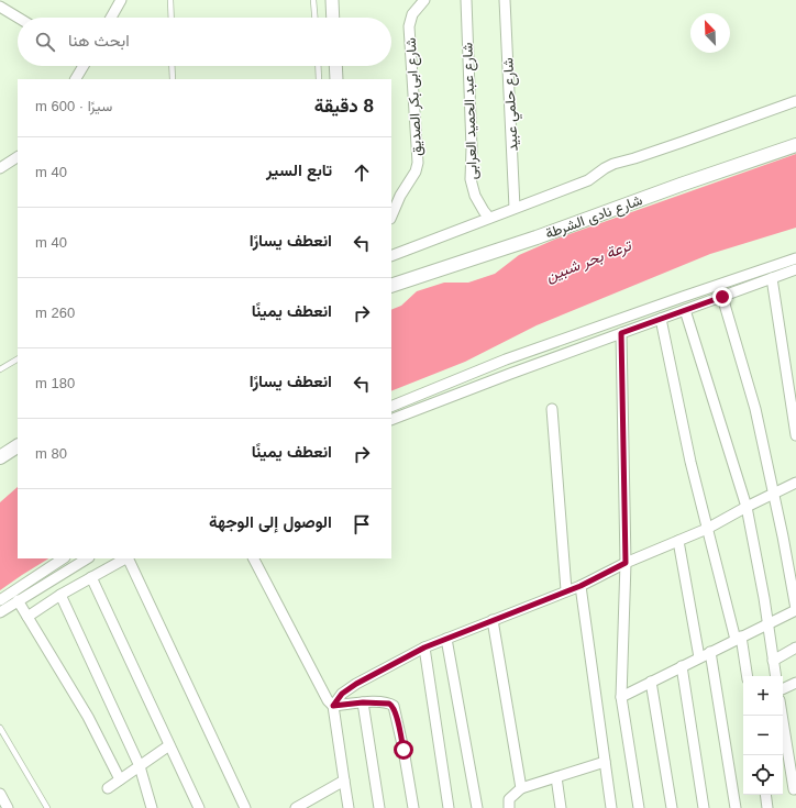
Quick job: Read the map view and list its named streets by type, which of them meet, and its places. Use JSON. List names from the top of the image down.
{
  "streets": {
    "main road": ["شارع نادى الشرطة"],
    "street": ["شارع ابى بكر الصديق", "شارع حلمي عبيد", "شارع عبد الحميد العرابى"]
  },
  "water": ["ترعة بحر شبين"],
  "north": "top left",
  "page": {
    "search": "ابحث هنا",
    "heading": ["8 دقيقة", "سيرًا · 600 m"],
    "list": [
      ["تابع السير", "40 m"],
      ["انعطف يسارًا", "40 m"],
      ["انعطف يمينًا", "260 m"],
      ["انعطف يسارًا", "180 m"],
      ["انعطف يمينًا", "80 m"],
      "الوصول إلى الوجهة"
    ],
    "map_buttons": ["+", "−"]
  }
}
